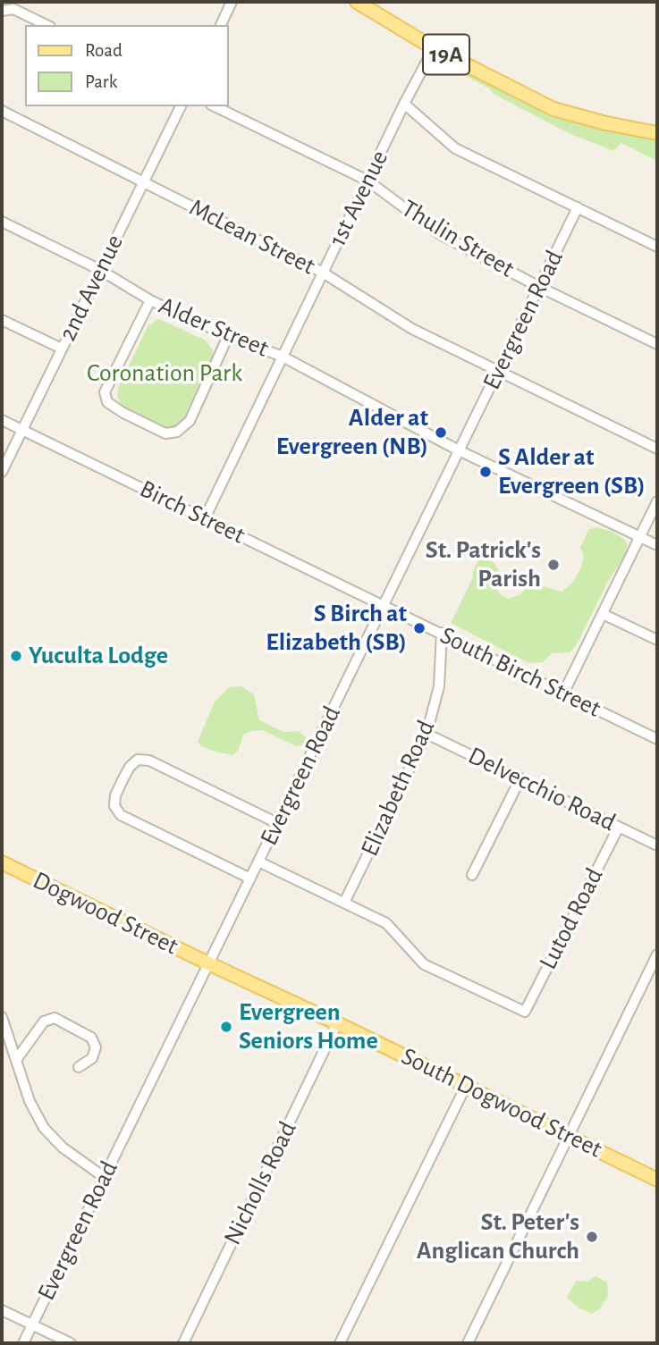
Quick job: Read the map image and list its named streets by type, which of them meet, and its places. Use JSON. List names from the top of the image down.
{
  "streets": {
    "main road": ["19A", "Dogwood Street", "South Dogwood Street"],
    "street": [
      "1st Avenue",
      "McLean Street",
      "Thulin Street",
      "2nd Avenue",
      "Evergreen Road",
      "Alder Street",
      "Birch Street",
      "South Birch Street",
      "Elizabeth Road",
      "Delvecchio Road",
      "Lutod Road",
      "Nicholls Road"
    ]
  },
  "crossings": [
    ["19A", "1st Avenue"],
    ["1st Avenue", "McLean Street"],
    ["1st Avenue", "Thulin Street"],
    ["1st Avenue", "Alder Street"],
    ["1st Avenue", "Birch Street"],
    ["McLean Street", "2nd Avenue"],
    ["McLean Street", "Evergreen Road"],
    ["Thulin Street", "Evergreen Road"],
    ["2nd Avenue", "Alder Street"],
    ["2nd Avenue", "Birch Street"],
    ["Evergreen Road", "Alder Street"],
    ["Evergreen Road", "Birch Street"],
    ["Evergreen Road", "South Birch Street"],
    ["Evergreen Road", "Dogwood Street"],
    ["Evergreen Road", "South Dogwood Street"],
    ["Birch Street", "South Birch Street"],
    ["South Birch Street", "Elizabeth Road"],
    ["Elizabeth Road", "Delvecchio Road"],
    ["Elizabeth Road", "Lutod Road"],
    ["Delvecchio Road", "Lutod Road"],
    ["Dogwood Street", "South Dogwood Street"],
    ["South Dogwood Street", "Nicholls Road"]
  ],
  "parks": ["Coronation Park"],
  "places": [
    "Alder at Evergreen (NB)",
    "S Alder at Evergreen (SB)",
    "St. Patrick's Parish",
    "S Birch at Elizabeth (SB)",
    "Yuculta Lodge",
    "Evergreen Seniors Home",
    "St. Peter's Anglican Church"
  ],
  "legend": ["Road", "Park"]
}
